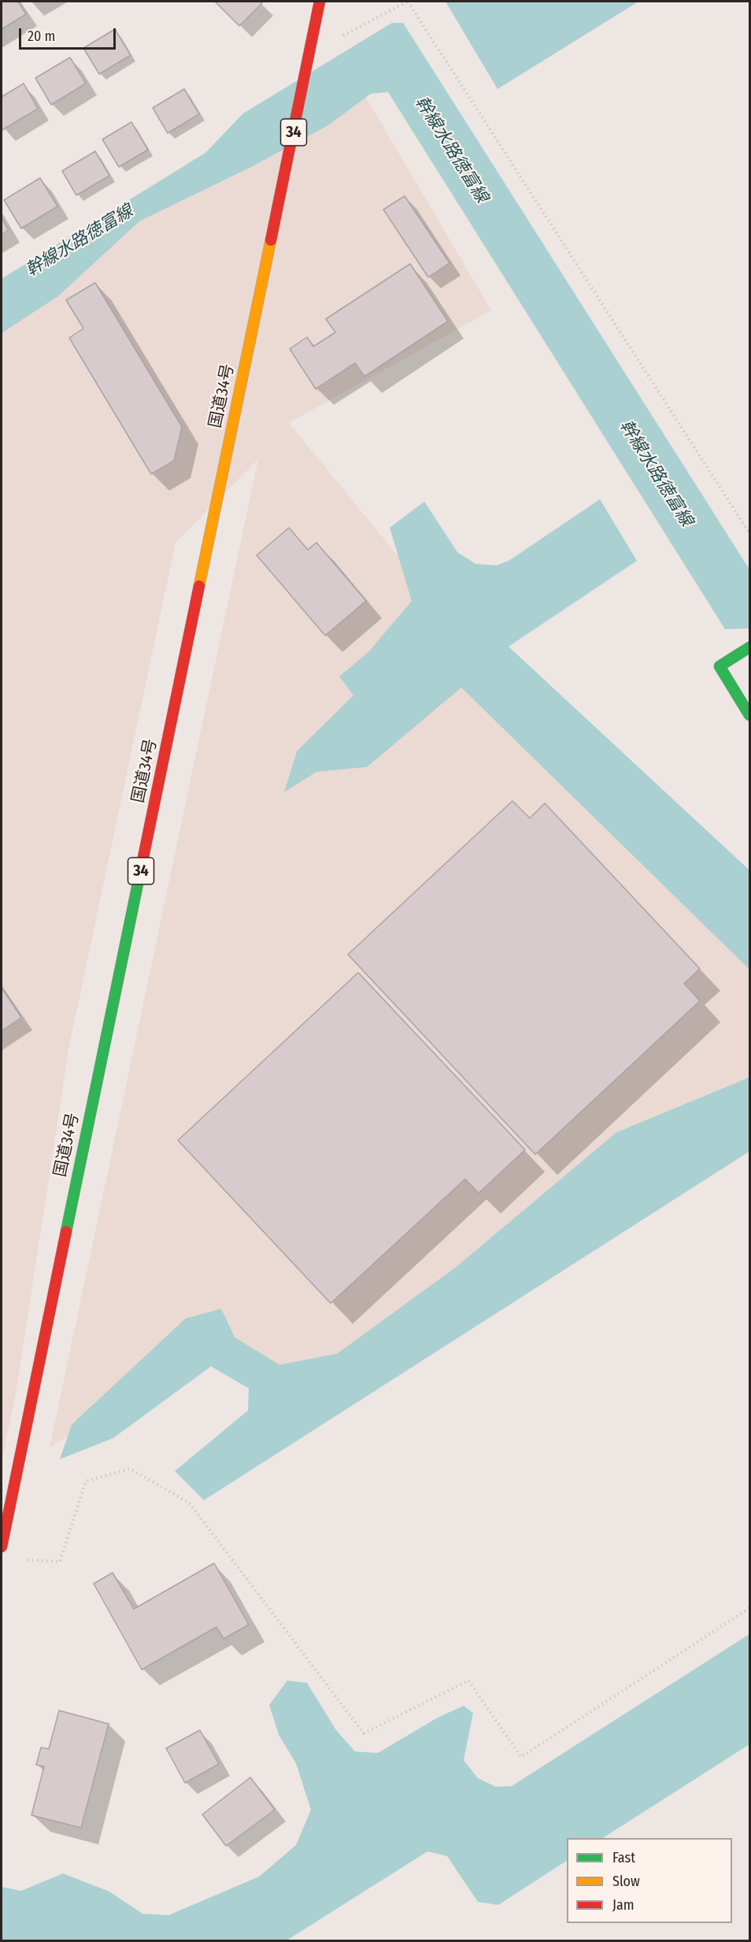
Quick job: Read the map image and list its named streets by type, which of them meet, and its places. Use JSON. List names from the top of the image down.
{
  "streets": {
    "main road": ["34", "国道34号"]
  },
  "water": ["幹線水路徳富線"],
  "legend": ["Fast", "Slow", "Jam"],
  "scale_bar": "20 m"
}
